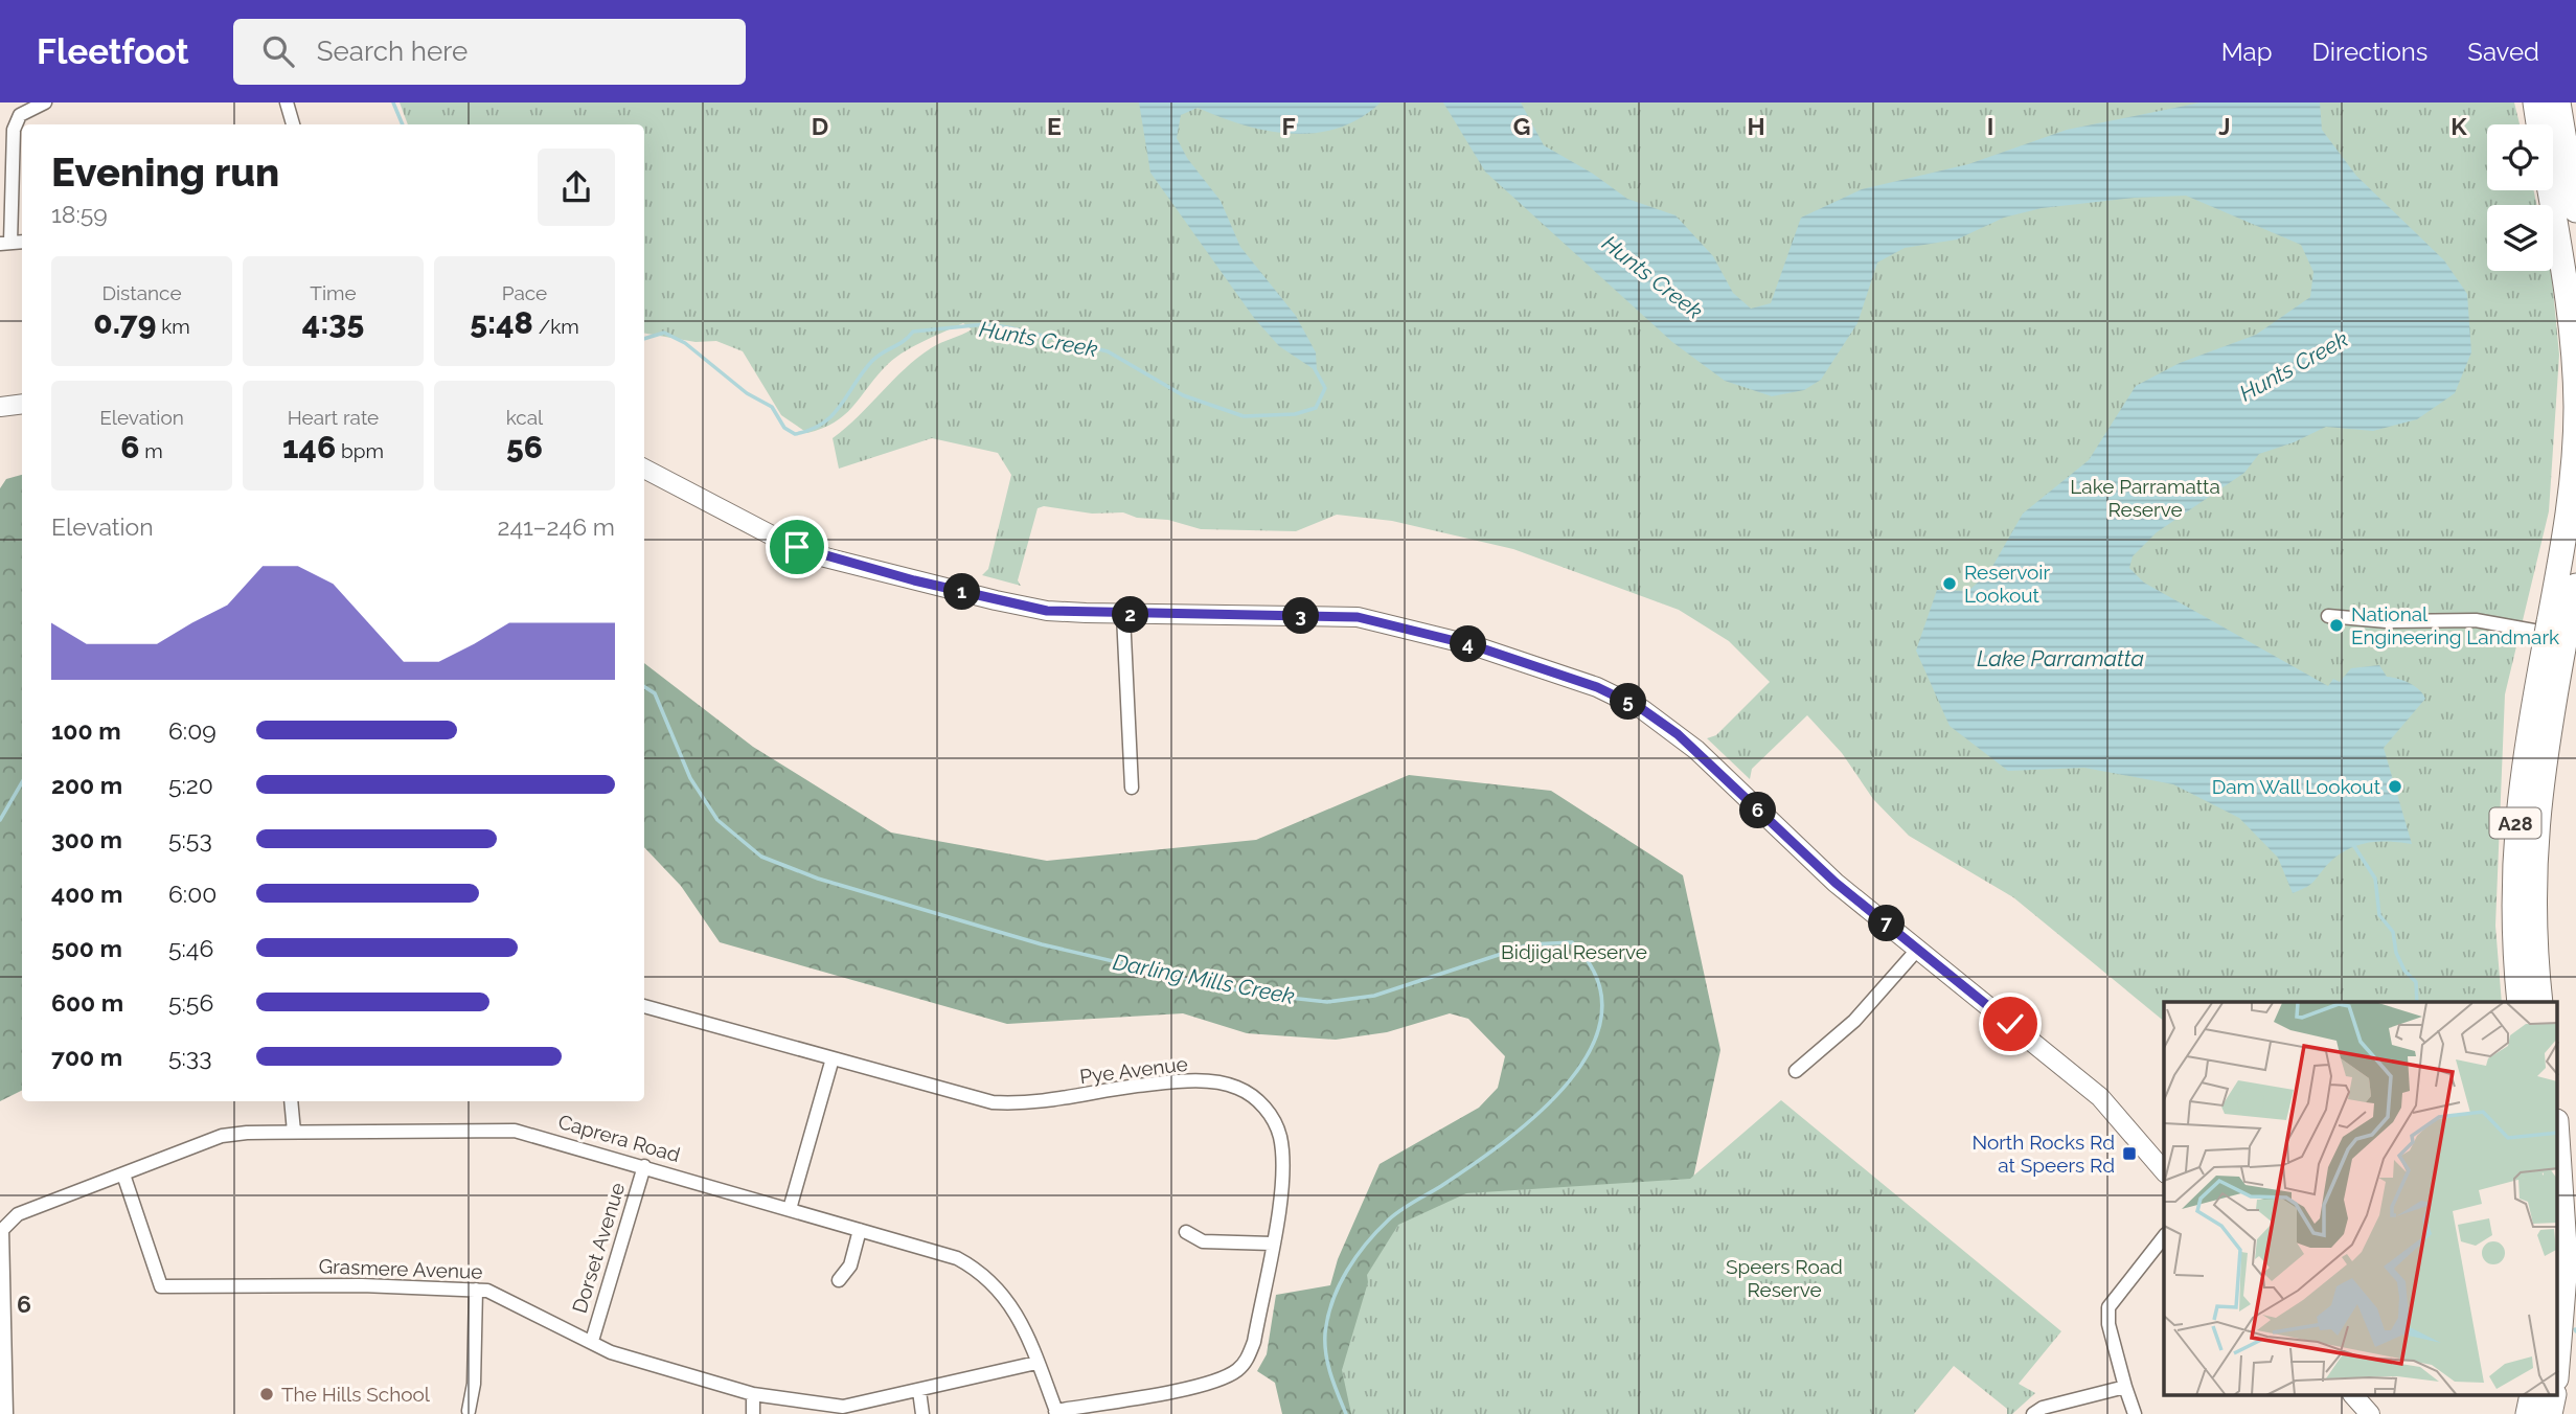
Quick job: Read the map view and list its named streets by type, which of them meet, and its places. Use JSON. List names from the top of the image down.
{
  "streets": {
    "highway": ["A28"],
    "street": [
      "Pye Avenue",
      "Caprera Road",
      "Dorset Avenue",
      "Grasmere Avenue"
    ]
  },
  "crossings": [
    ["Pye Avenue", "Caprera Road"],
    ["Caprera Road", "Dorset Avenue"],
    ["Caprera Road", "Grasmere Avenue"],
    ["Dorset Avenue", "Grasmere Avenue"]
  ],
  "water": ["Hunts Creek", "Lake Parramatta", "Darling Mills Creek"],
  "parks": ["Lake Parramatta Reserve", "Bidjigal Reserve", "Speers Road Reserve"],
  "places": {
    "other": [
      "Reservoir Lookout",
      "National Engineering Landmark",
      "Dam Wall Lookout",
      "The Hills School"
    ],
    "transit": ["North Rocks Rd at Speers Rd"]
  },
  "page": {
    "header": "Fleetfoot",
    "search": "Search here",
    "nav": ["Map", "Directions", "Saved"],
    "heading": ["Evening run", "18:59"],
    "stats": [
      ["Distance", "0.79 km"],
      ["Time", "4:35"],
      ["Pace", "5:48 /km"],
      ["Elevation", "6 m"],
      ["Heart rate", "146 bpm"],
      ["kcal", "56"]
    ],
    "chart": ["Elevation", "241–246 m"],
    "pins": [
      "1",
      "2",
      "3",
      "4",
      "5",
      "6",
      "7"
    ],
    "list": [
      {
        "name": "100 m",
        "note": "6:09"
      },
      {
        "name": "200 m",
        "note": "5:20"
      },
      {
        "name": "300 m",
        "note": "5:53"
      },
      {
        "name": "400 m",
        "note": "6:00"
      },
      {
        "name": "500 m",
        "note": "5:46"
      },
      {
        "name": "600 m",
        "note": "5:56"
      },
      {
        "name": "700 m",
        "note": "5:33"
      }
    ]
  },
  "grid": {
    "columns": [
      "D",
      "E",
      "F",
      "G",
      "H",
      "I",
      "J",
      "K"
    ],
    "rows": ["6"]
  }
}
